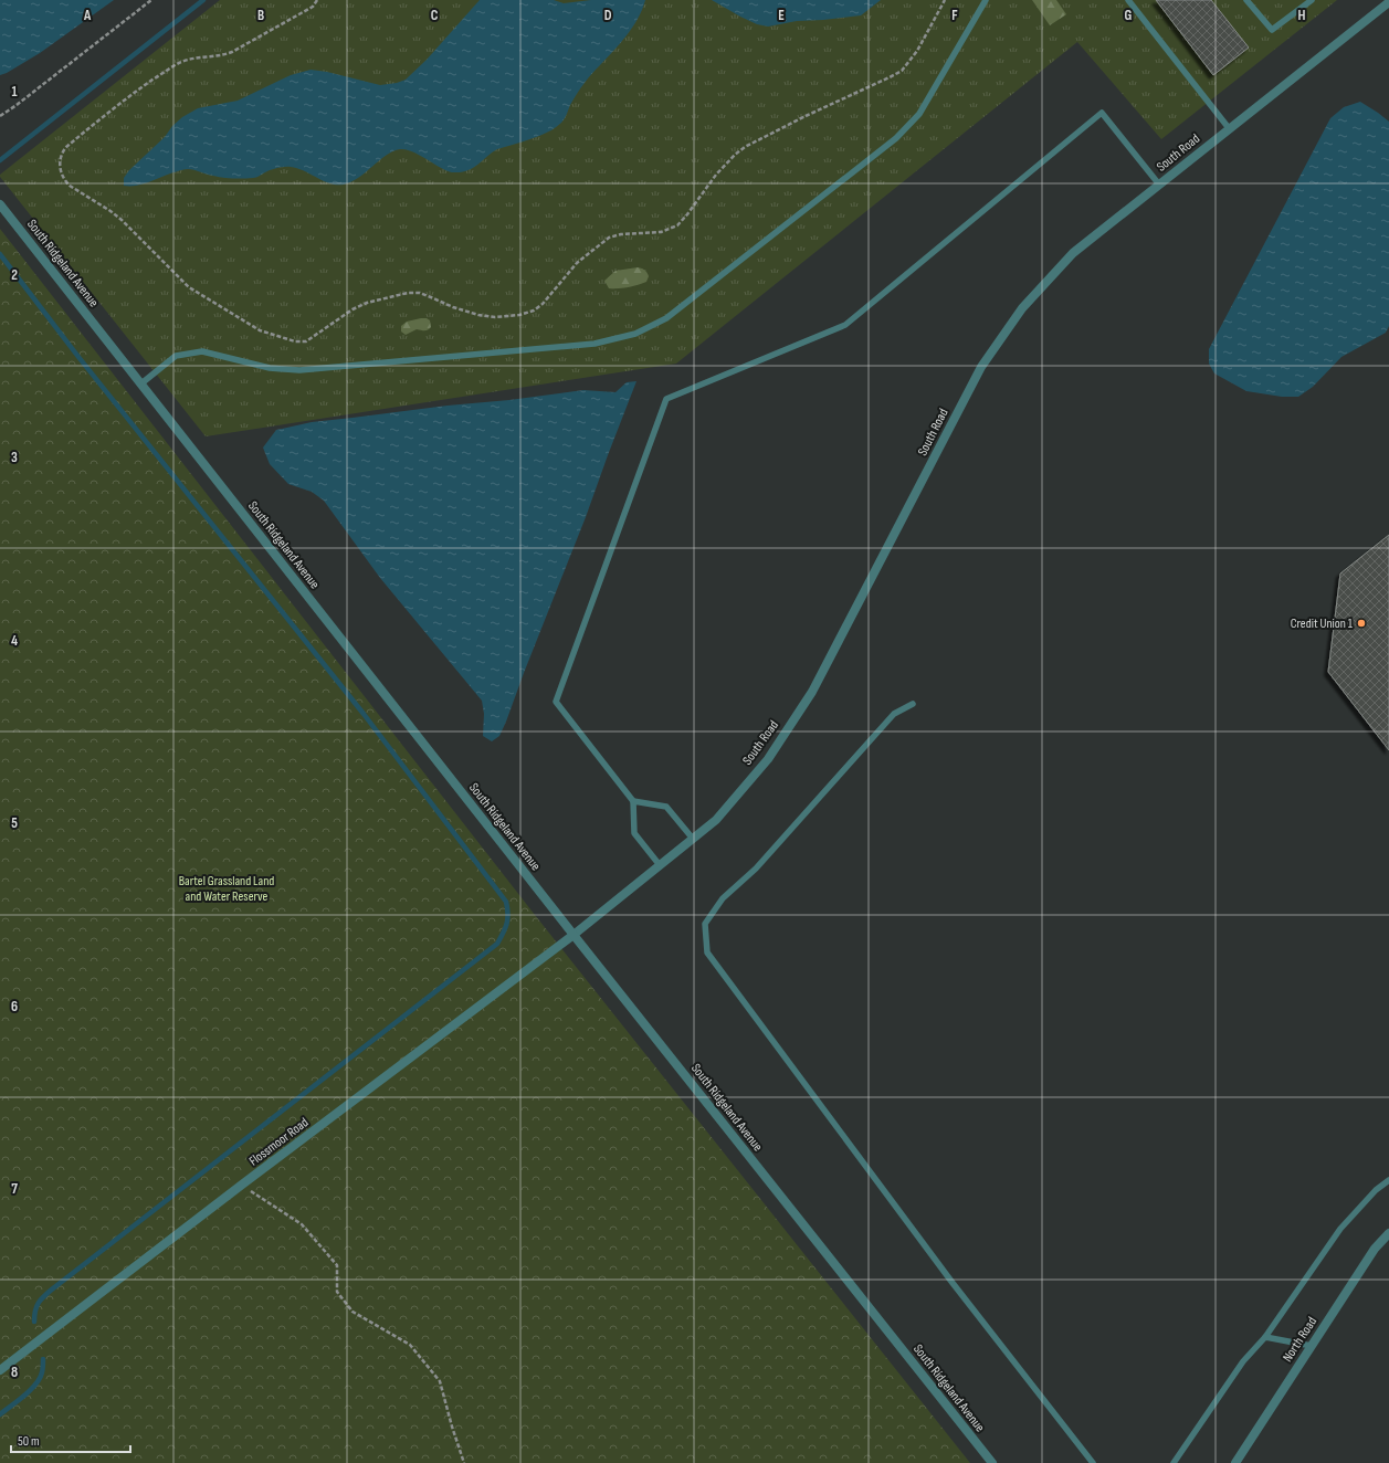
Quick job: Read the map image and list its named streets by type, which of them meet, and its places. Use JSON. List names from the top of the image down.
{
  "streets": {
    "street": [
      "South Road",
      "South Ridgeland Avenue",
      "Flossmoor Road",
      "North Road"
    ]
  },
  "crossings": [
    ["South Road", "South Ridgeland Avenue"],
    ["South Road", "Flossmoor Road"],
    ["South Ridgeland Avenue", "Flossmoor Road"]
  ],
  "parks": ["Bartel Grassland Land and Water Reserve"],
  "places": ["Credit Union 1"],
  "scale_bar": "50 m",
  "grid": {
    "columns": [
      "A",
      "B",
      "C",
      "D",
      "E",
      "F",
      "G",
      "H"
    ],
    "rows": [
      "1",
      "2",
      "3",
      "4",
      "5",
      "6",
      "7",
      "8"
    ]
  }
}
